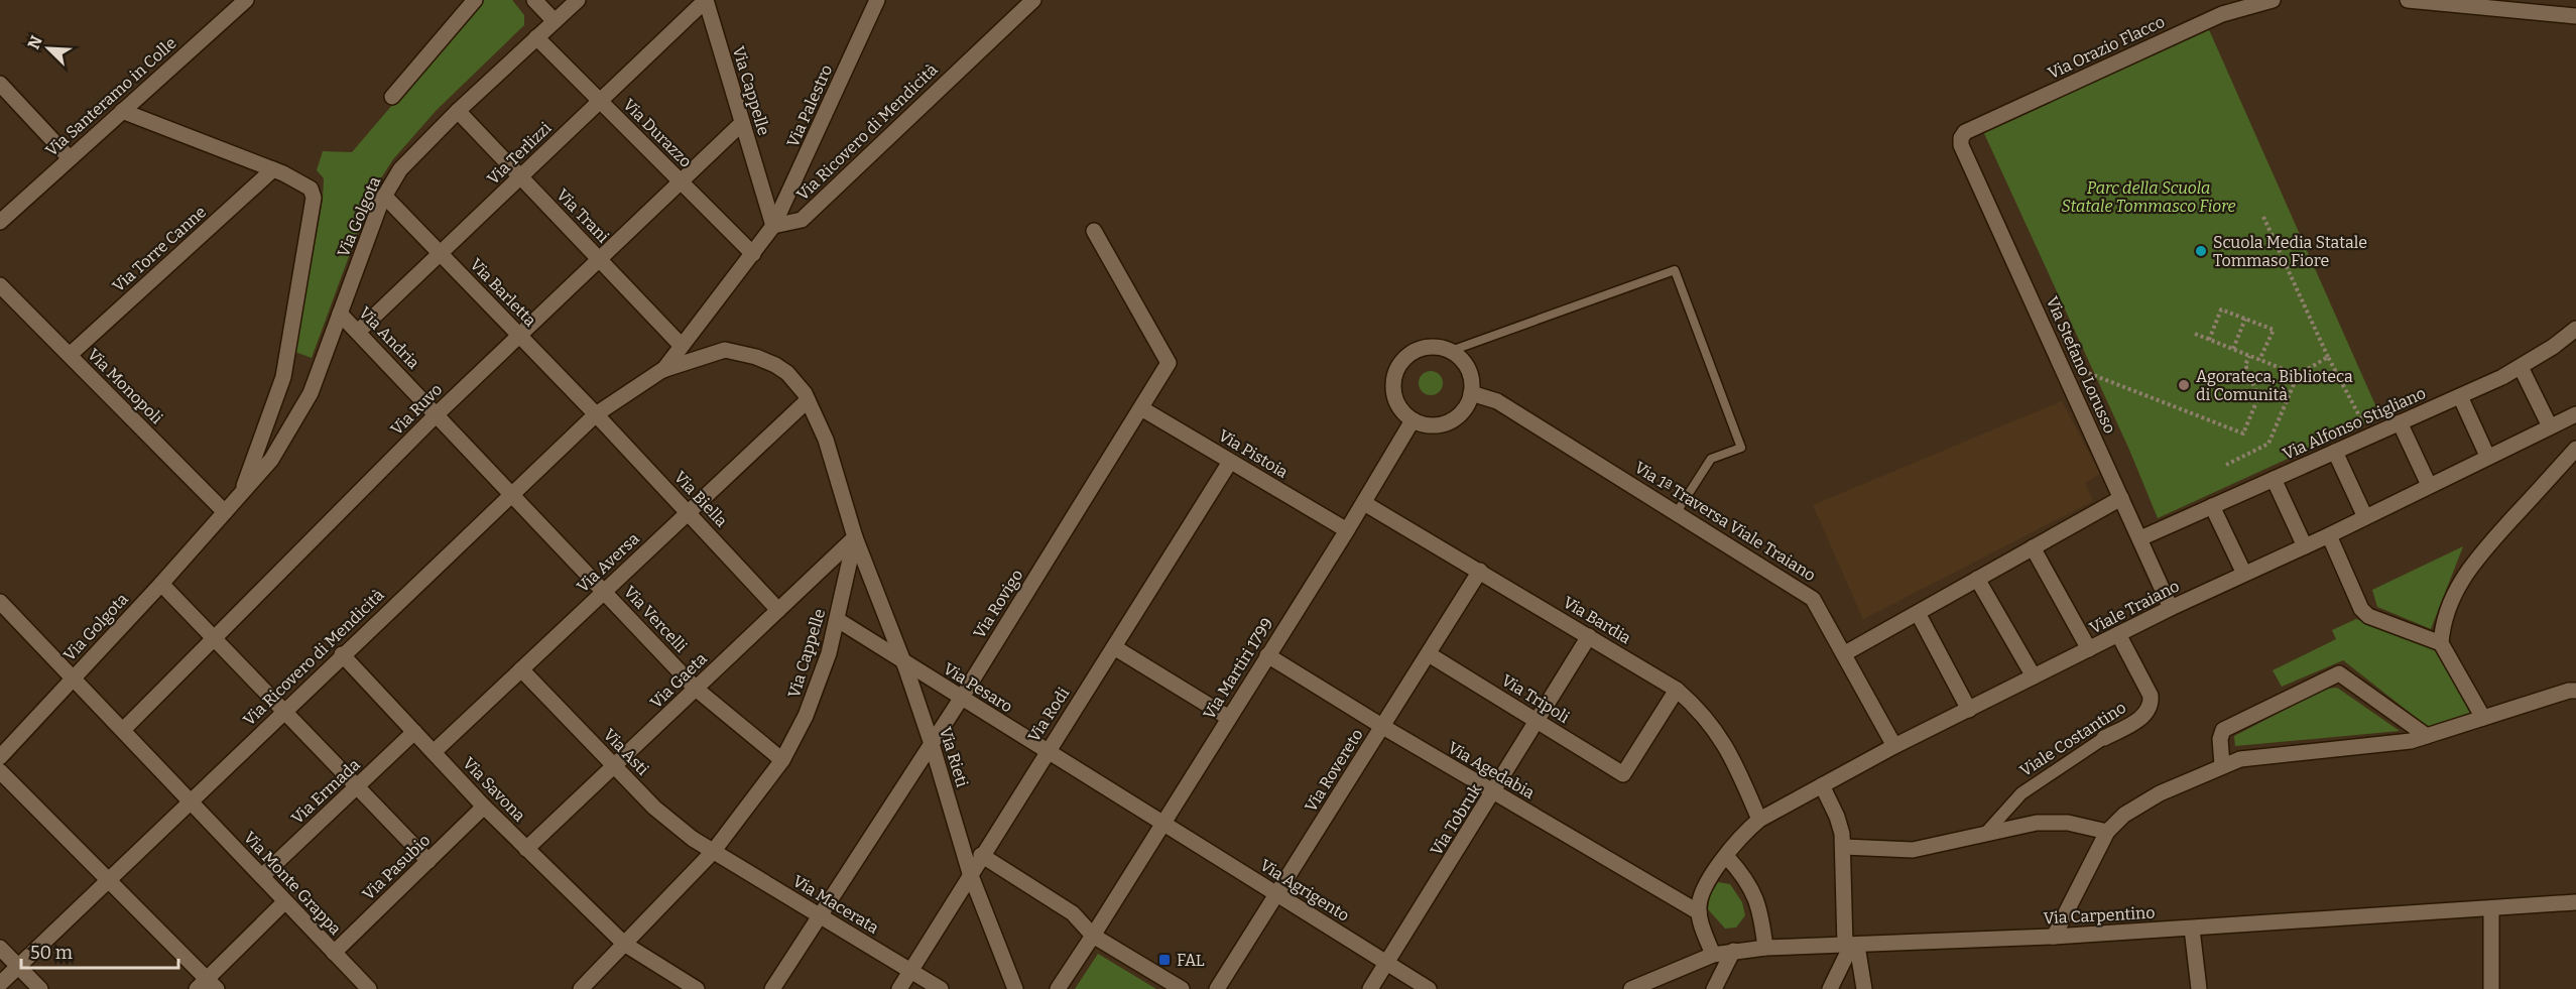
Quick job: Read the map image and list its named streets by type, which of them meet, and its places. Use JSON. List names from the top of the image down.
{
  "streets": {
    "street": [
      "Via Orazio Flacco",
      "Via Cappelle",
      "Via Santeramo in Colle",
      "Via Palestro",
      "Via Ricovero di Mendicità",
      "Via Durazzo",
      "Via Terlizzi",
      "Via Trani",
      "Via Golgota",
      "Via Torre Canne",
      "Via Barletta",
      "Via Andria",
      "Via Stefano Lorusso",
      "Via Monopoli",
      "Via Ruvo",
      "Via Alfonso Stigliano",
      "Via Pistoia",
      "Via Biella",
      "Via 1ª Traversa Viale Traiano",
      "Via Aversa",
      "Via Rovigo",
      "Viale Traiano",
      "Via Vercelli",
      "Via Bardia",
      "Via Martiri 1799",
      "Via Gaeta",
      "Via Pesaro",
      "Via Tripoli",
      "Via Rodi",
      "Viale Costantino",
      "Via Asti",
      "Via Rieti",
      "Via Rovereto",
      "Via Agedabia",
      "Via Savona",
      "Via Ermada",
      "Via Tobruk",
      "Via Pasubio",
      "Via Monte Grappa",
      "Via Agrigento",
      "Via Macerata",
      "Via Carpentino"
    ]
  },
  "crossings": [
    ["Via Orazio Flacco", "Via Stefano Lorusso"],
    ["Via Cappelle", "Via Palestro"],
    ["Via Cappelle", "Via Ricovero di Mendicità"],
    ["Via Cappelle", "Via Terlizzi"],
    ["Via Cappelle", "Via Ruvo"],
    ["Via Cappelle", "Via Aversa"],
    ["Via Cappelle", "Via Vercelli"],
    ["Via Cappelle", "Via Gaeta"],
    ["Via Cappelle", "Via Pesaro"],
    ["Via Cappelle", "Via Asti"],
    ["Via Cappelle", "Via Rieti"],
    ["Via Cappelle", "Via Savona"],
    ["Via Cappelle", "Via Macerata"],
    ["Via Palestro", "Via Ricovero di Mendicità"],
    ["Via Ricovero di Mendicità", "Via Durazzo"],
    ["Via Ricovero di Mendicità", "Via Trani"],
    ["Via Ricovero di Mendicità", "Via Barletta"],
    ["Via Ricovero di Mendicità", "Via Andria"],
    ["Via Ricovero di Mendicità", "Via Biella"],
    ["Via Ricovero di Mendicità", "Via Vercelli"],
    ["Via Ricovero di Mendicità", "Via Savona"],
    ["Via Ricovero di Mendicità", "Via Monte Grappa"],
    ["Via Durazzo", "Via Terlizzi"],
    ["Via Durazzo", "Via Golgota"],
    ["Via Durazzo", "Via Ruvo"],
    ["Via Terlizzi", "Via Trani"],
    ["Via Terlizzi", "Via Barletta"],
    ["Via Terlizzi", "Via Andria"],
    ["Via Trani", "Via Golgota"],
    ["Via Trani", "Via Ruvo"],
    ["Via Golgota", "Via Torre Canne"],
    ["Via Golgota", "Via Barletta"],
    ["Via Golgota", "Via Andria"],
    ["Via Golgota", "Via Monopoli"],
    ["Via Golgota", "Via Monte Grappa"],
    ["Via Torre Canne", "Via Monopoli"],
    ["Via Barletta", "Via Ruvo"],
    ["Via Barletta", "Via Biella"],
    ["Via Andria", "Via Ruvo"],
    ["Via Andria", "Via Vercelli"],
    ["Via Stefano Lorusso", "Via Alfonso Stigliano"],
    ["Via Stefano Lorusso", "Viale Traiano"],
    ["Via Ruvo", "Via Monte Grappa"],
    ["Via Pistoia", "Via Rovigo"],
    ["Via Pistoia", "Via Martiri 1799"],
    ["Via Pistoia", "Via Rodi"],
    ["Via Biella", "Via Aversa"],
    ["Via Biella", "Via Gaeta"],
    ["Via 1ª Traversa Viale Traiano", "Viale Traiano"],
    ["Via 1ª Traversa Viale Traiano", "Via Martiri 1799"],
    ["Via Aversa", "Via Vercelli"],
    ["Via Aversa", "Via Asti"],
    ["Via Aversa", "Via Savona"],
    ["Via Rovigo", "Via Pesaro"],
    ["Via Rovigo", "Via Rieti"],
    ["Via Rovigo", "Via Macerata"],
    ["Viale Traiano", "Via Bardia"],
    ["Viale Traiano", "Viale Costantino"],
    ["Viale Traiano", "Via Agedabia"],
    ["Via Vercelli", "Via Gaeta"],
    ["Via Bardia", "Via Martiri 1799"],
    ["Via Bardia", "Via Tripoli"],
    ["Via Bardia", "Via Rovereto"],
    ["Via Bardia", "Via Tobruk"],
    ["Via Martiri 1799", "Via Pesaro"],
    ["Via Martiri 1799", "Via Agedabia"],
    ["Via Martiri 1799", "Via Agrigento"],
    ["Via Gaeta", "Via Asti"],
    ["Via Gaeta", "Via Rieti"],
    ["Via Gaeta", "Via Savona"],
    ["Via Pesaro", "Via Rodi"],
    ["Via Pesaro", "Via Rieti"],
    ["Via Pesaro", "Via Agrigento"],
    ["Via Tripoli", "Via Rovereto"],
    ["Via Tripoli", "Via Tobruk"],
    ["Via Rodi", "Via Rieti"],
    ["Via Rodi", "Via Macerata"],
    ["Via Asti", "Via Macerata"],
    ["Via Rovereto", "Via Agedabia"],
    ["Via Rovereto", "Via Agrigento"],
    ["Via Agedabia", "Via Tobruk"],
    ["Via Savona", "Via Ermada"],
    ["Via Savona", "Via Pasubio"],
    ["Via Ermada", "Via Monte Grappa"],
    ["Via Tobruk", "Via Agrigento"],
    ["Via Pasubio", "Via Monte Grappa"]
  ],
  "parks": ["Parc della Scuola Statale Tommasco Fiore"],
  "places": {
    "other": ["Scuola Media Statale Tommaso Fiore", "Agorateca, Biblioteca di Comunità"],
    "transit": ["FAL"]
  },
  "scale_bar": "50 m",
  "north": "top left"
}
